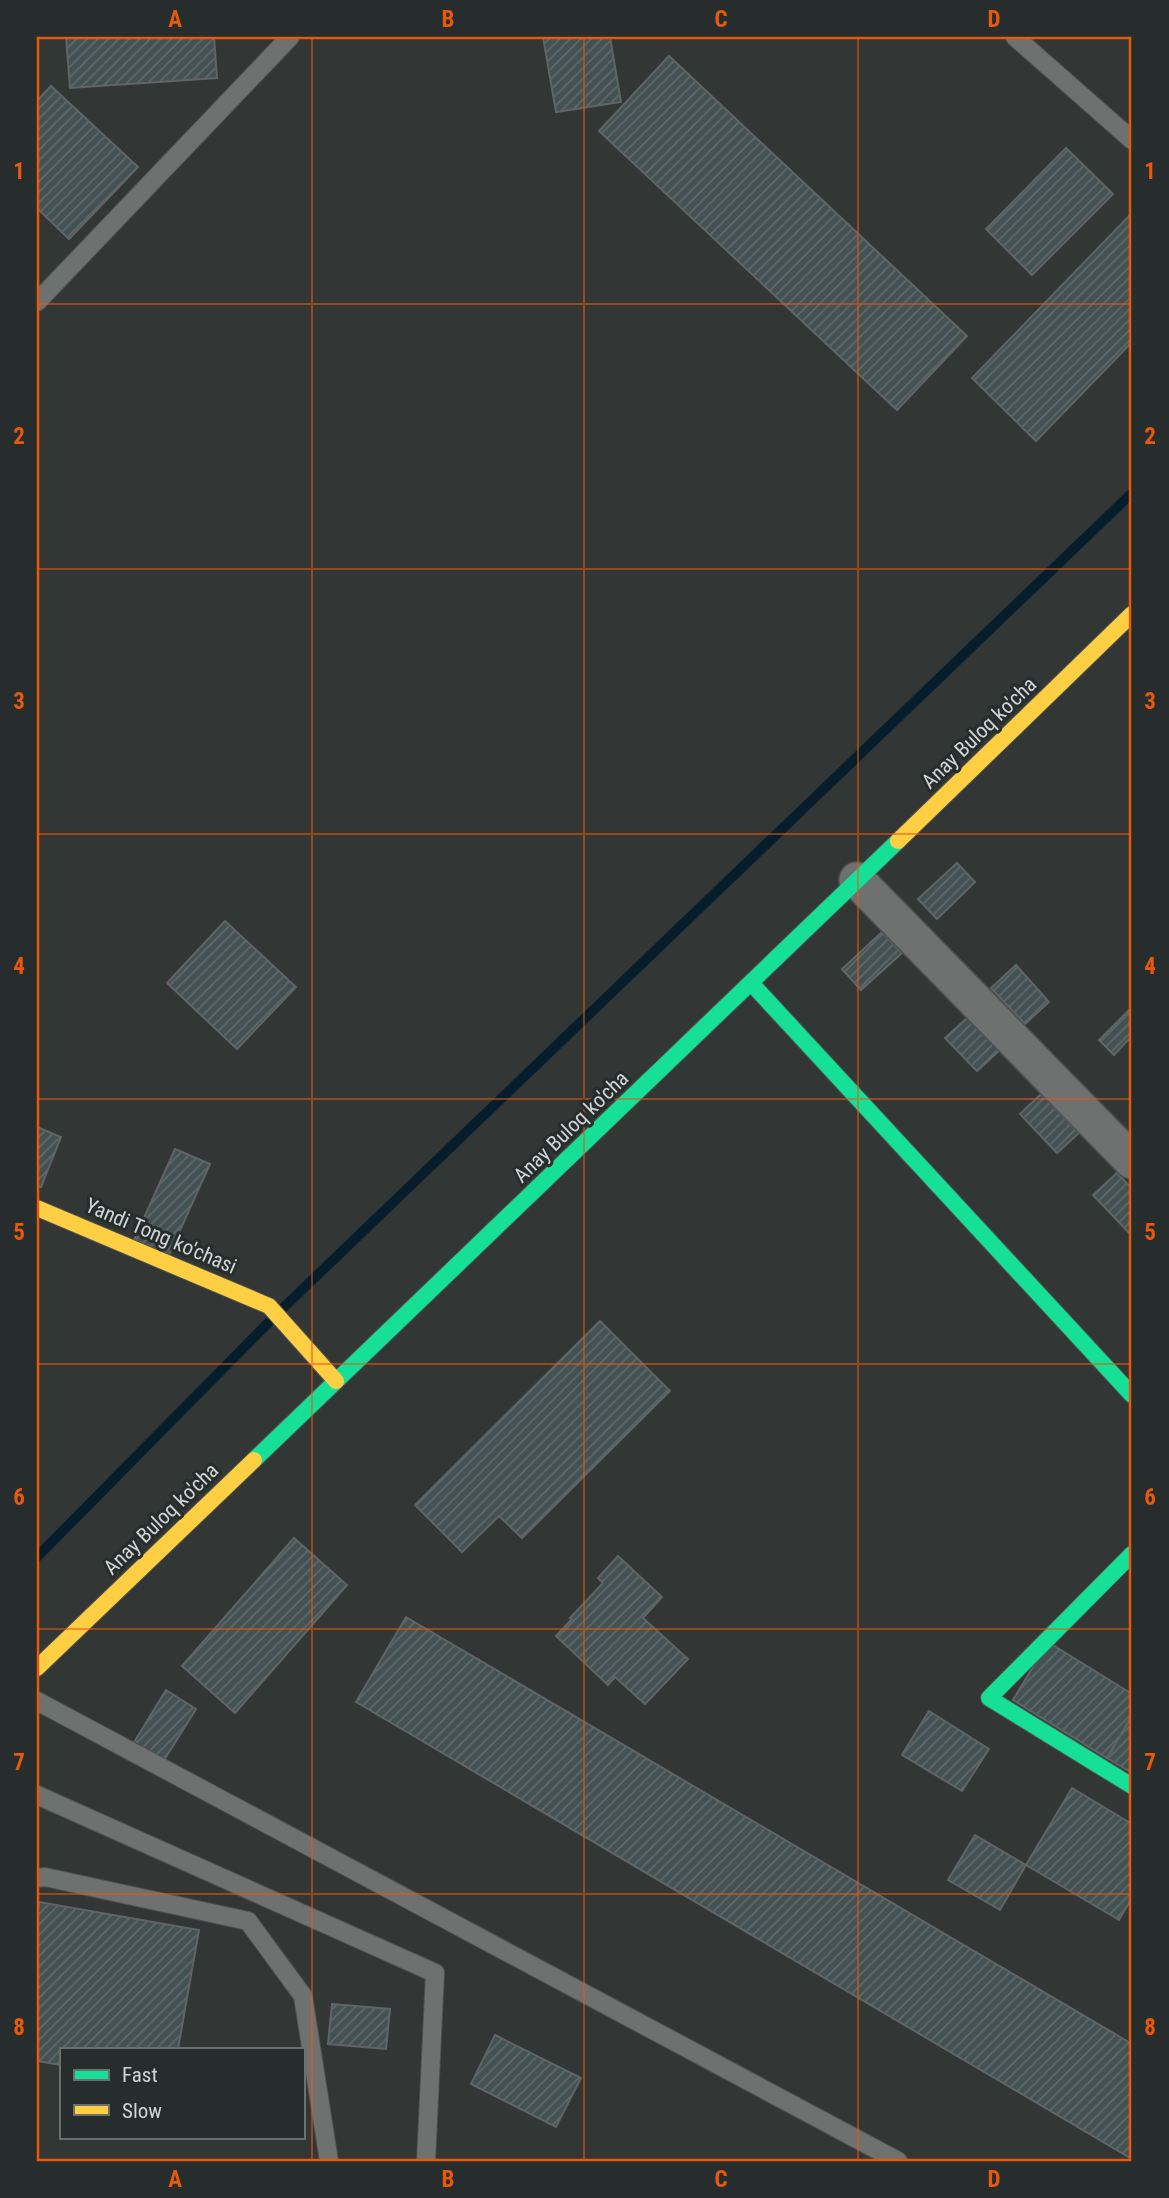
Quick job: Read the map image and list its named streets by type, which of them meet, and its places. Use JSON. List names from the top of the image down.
{
  "streets": {
    "main road": ["Anay Buloq ko'cha", "Yandi Tong ko'chasi"]
  },
  "crossings": [
    ["Anay Buloq ko'cha", "Yandi Tong ko'chasi"]
  ],
  "legend": ["Fast", "Slow"],
  "grid": {
    "columns": [
      "A",
      "B",
      "C",
      "D"
    ],
    "rows": [
      "1",
      "2",
      "3",
      "4",
      "5",
      "6",
      "7",
      "8"
    ]
  }
}
